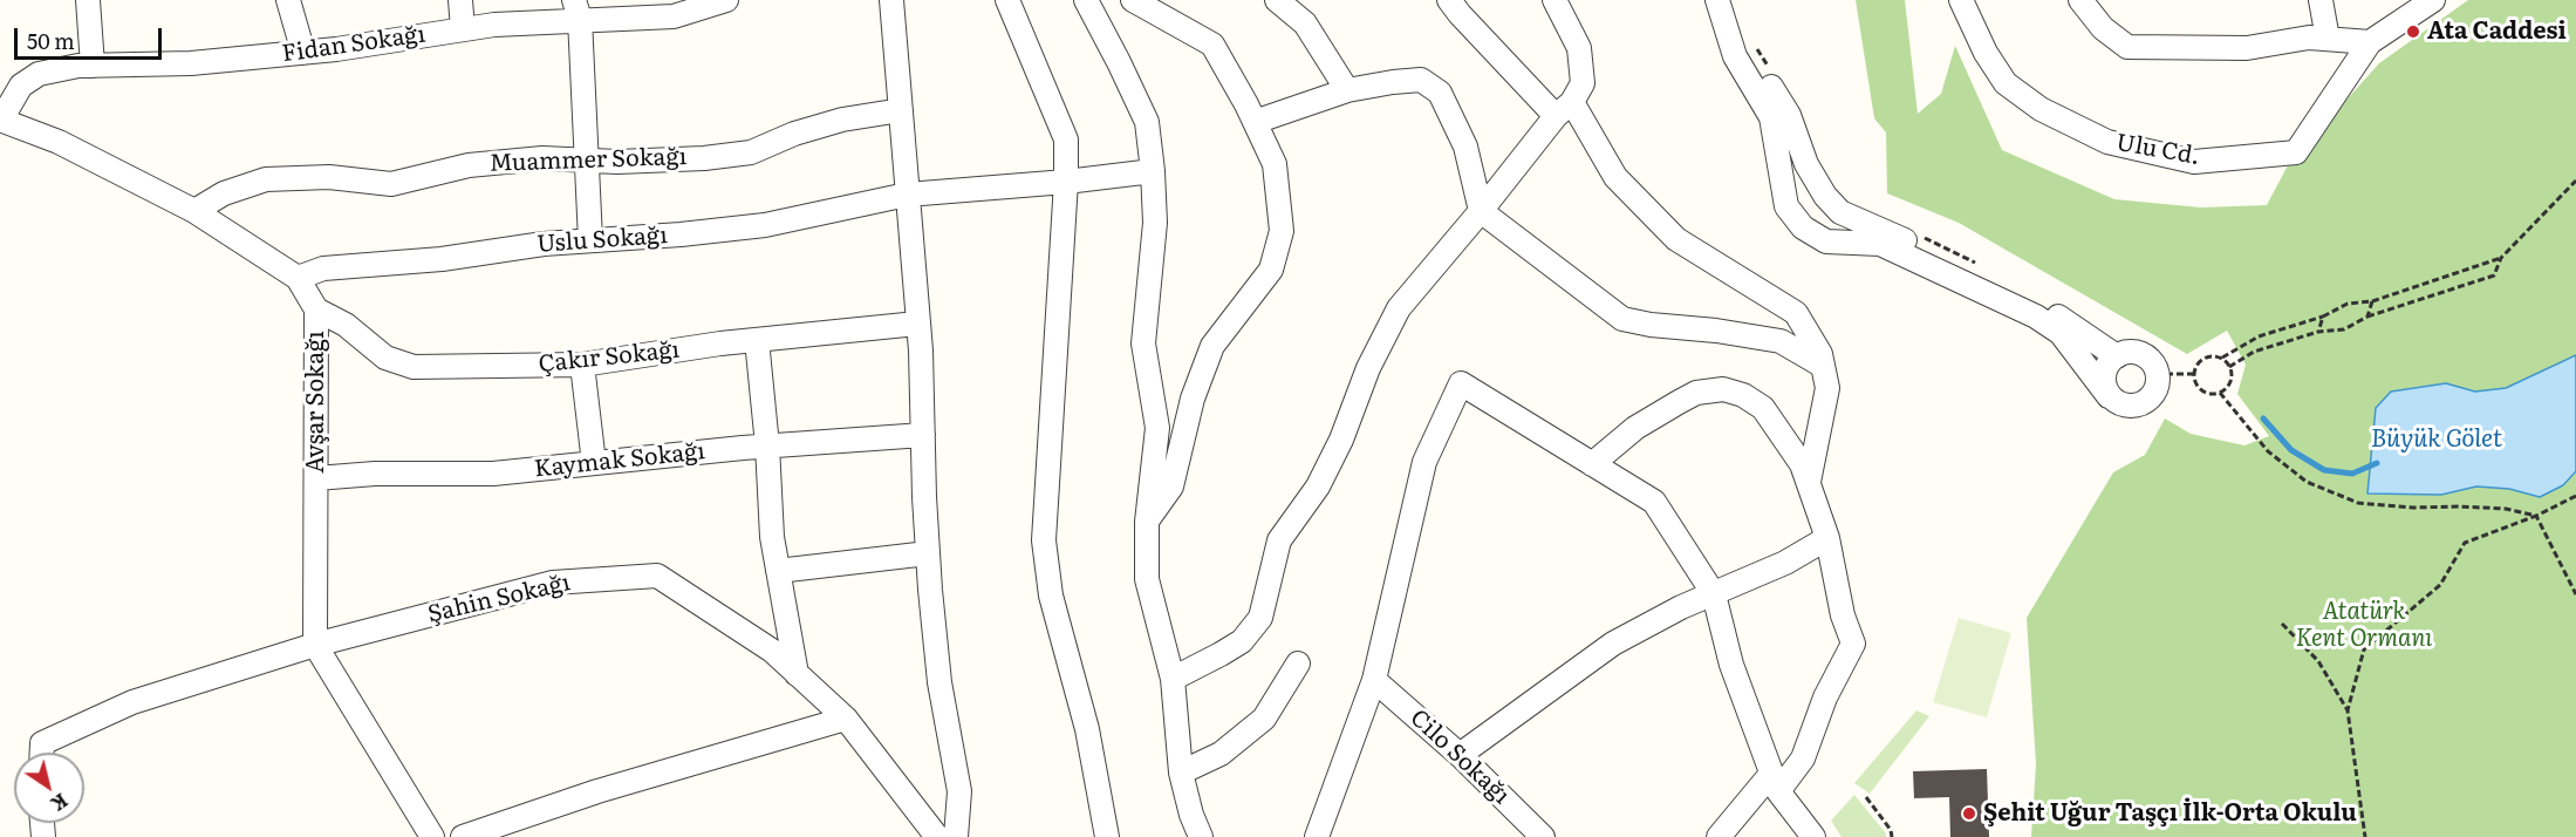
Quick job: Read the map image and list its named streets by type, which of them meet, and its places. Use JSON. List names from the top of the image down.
{
  "streets": {
    "street": [
      "Fidan Sokağı",
      "Ulu Cd.",
      "Muammer Sokağı",
      "Uslu Sokağı",
      "Çakır Sokağı",
      "Avşar Sokağı",
      "Kaymak Sokağı",
      "Şahin Sokağı",
      "Cilo Sokağı"
    ]
  },
  "crossings": [
    ["Fidan Sokağı", "Avşar Sokağı"],
    ["Muammer Sokağı", "Avşar Sokağı"],
    ["Uslu Sokağı", "Avşar Sokağı"],
    ["Çakır Sokağı", "Avşar Sokağı"],
    ["Avşar Sokağı", "Kaymak Sokağı"],
    ["Avşar Sokağı", "Şahin Sokağı"]
  ],
  "water": ["Büyük Gölet"],
  "parks": ["Atatürk Kent Ormanı"],
  "places": ["Ata Caddesi", "Şehit Uğur Taşçı İlk-Orta Okulu"],
  "scale_bar": "50 m",
  "north": "bottom right"
}
